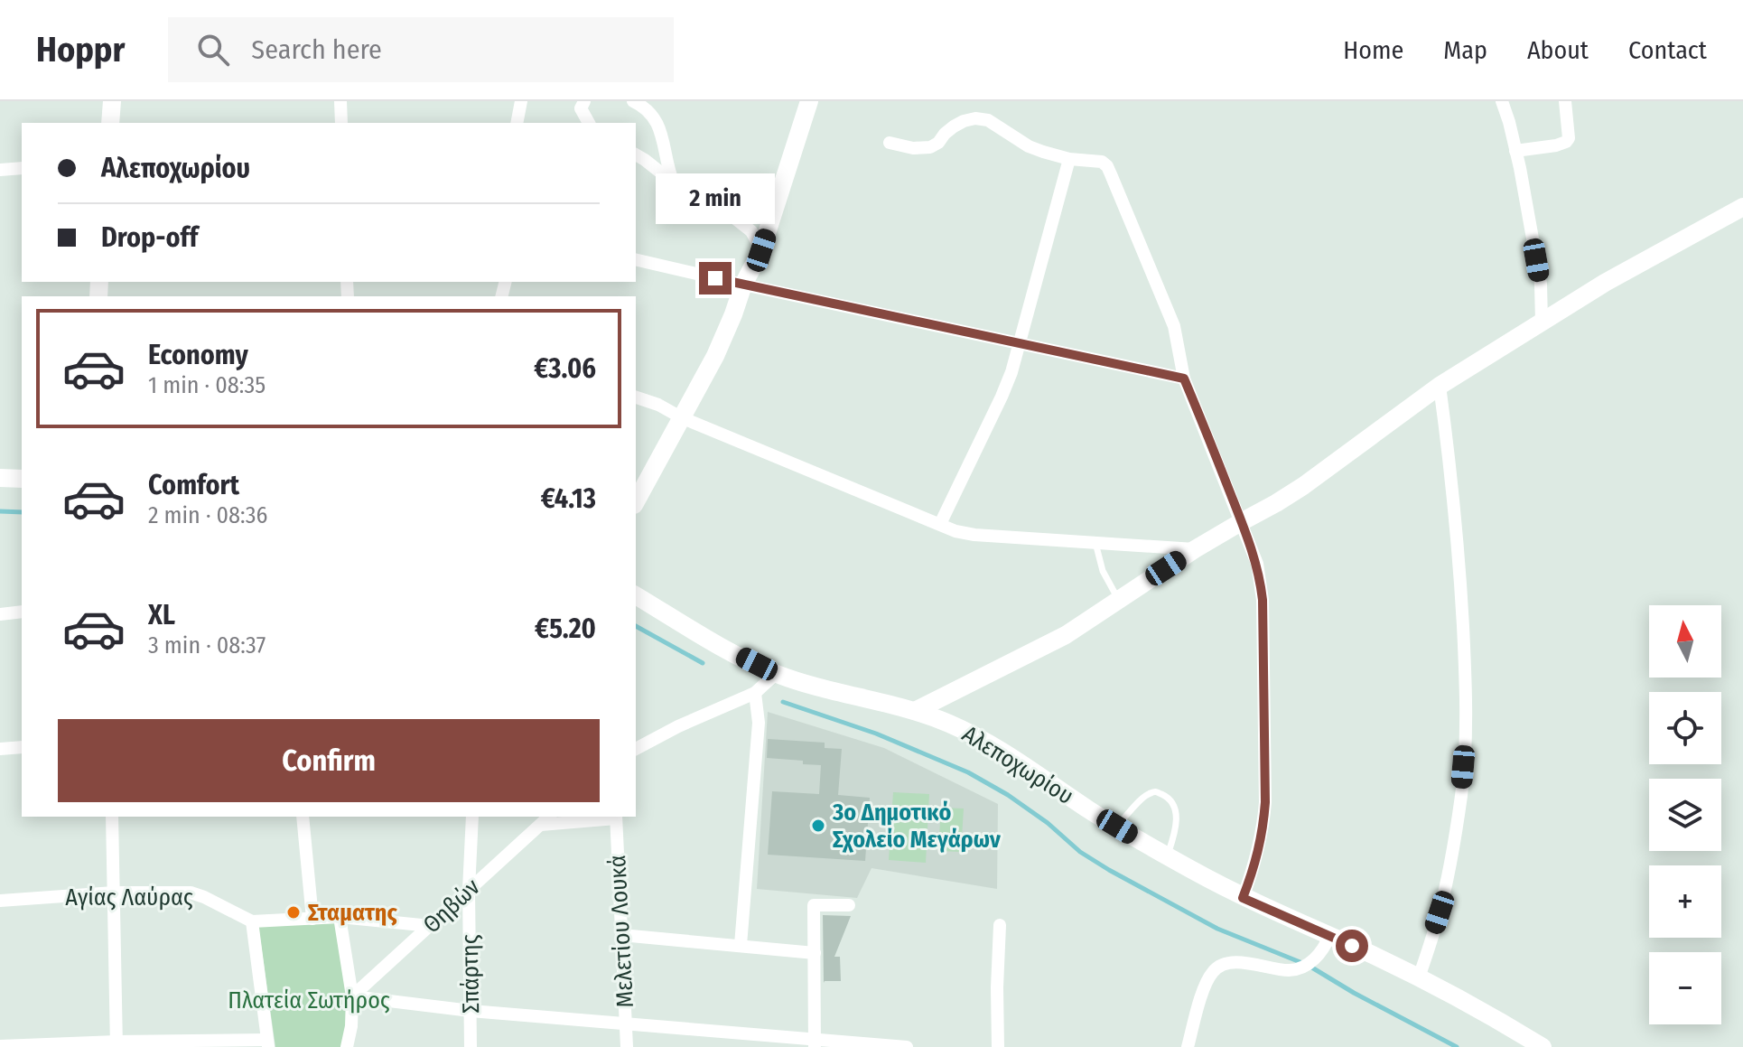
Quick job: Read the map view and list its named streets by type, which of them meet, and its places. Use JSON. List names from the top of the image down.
{
  "streets": {
    "street": [
      "Αλεποχωρίου",
      "Αγίας Λαύρας",
      "Θηβών",
      "Μελετίου Λουκά",
      "Σπάρτης"
    ]
  },
  "crossings": [
    ["Θηβών", "Σπάρτης"]
  ],
  "parks": ["Πλατεία Σωτήρος"],
  "places": ["3ο Δημοτικό Σχολείο Μεγάρων", "Σταματης"],
  "north": "top",
  "page": {
    "header": "Hoppr",
    "search": "Search here",
    "nav": [
      "Home",
      "Map",
      "About",
      "Contact"
    ],
    "banner": ["Αλεποχωρίου", "Drop-off"],
    "bubble": "2 min",
    "list": [
      {
        "name": "Economy",
        "note": "1 min · 08:35",
        "value": "€3.06"
      },
      {
        "name": "Comfort",
        "note": "2 min · 08:36",
        "value": "€4.13"
      },
      {
        "name": "XL",
        "note": "3 min · 08:37",
        "value": "€5.20"
      }
    ],
    "map_buttons": ["+", "−"],
    "buttons": "Confirm"
  }
}
